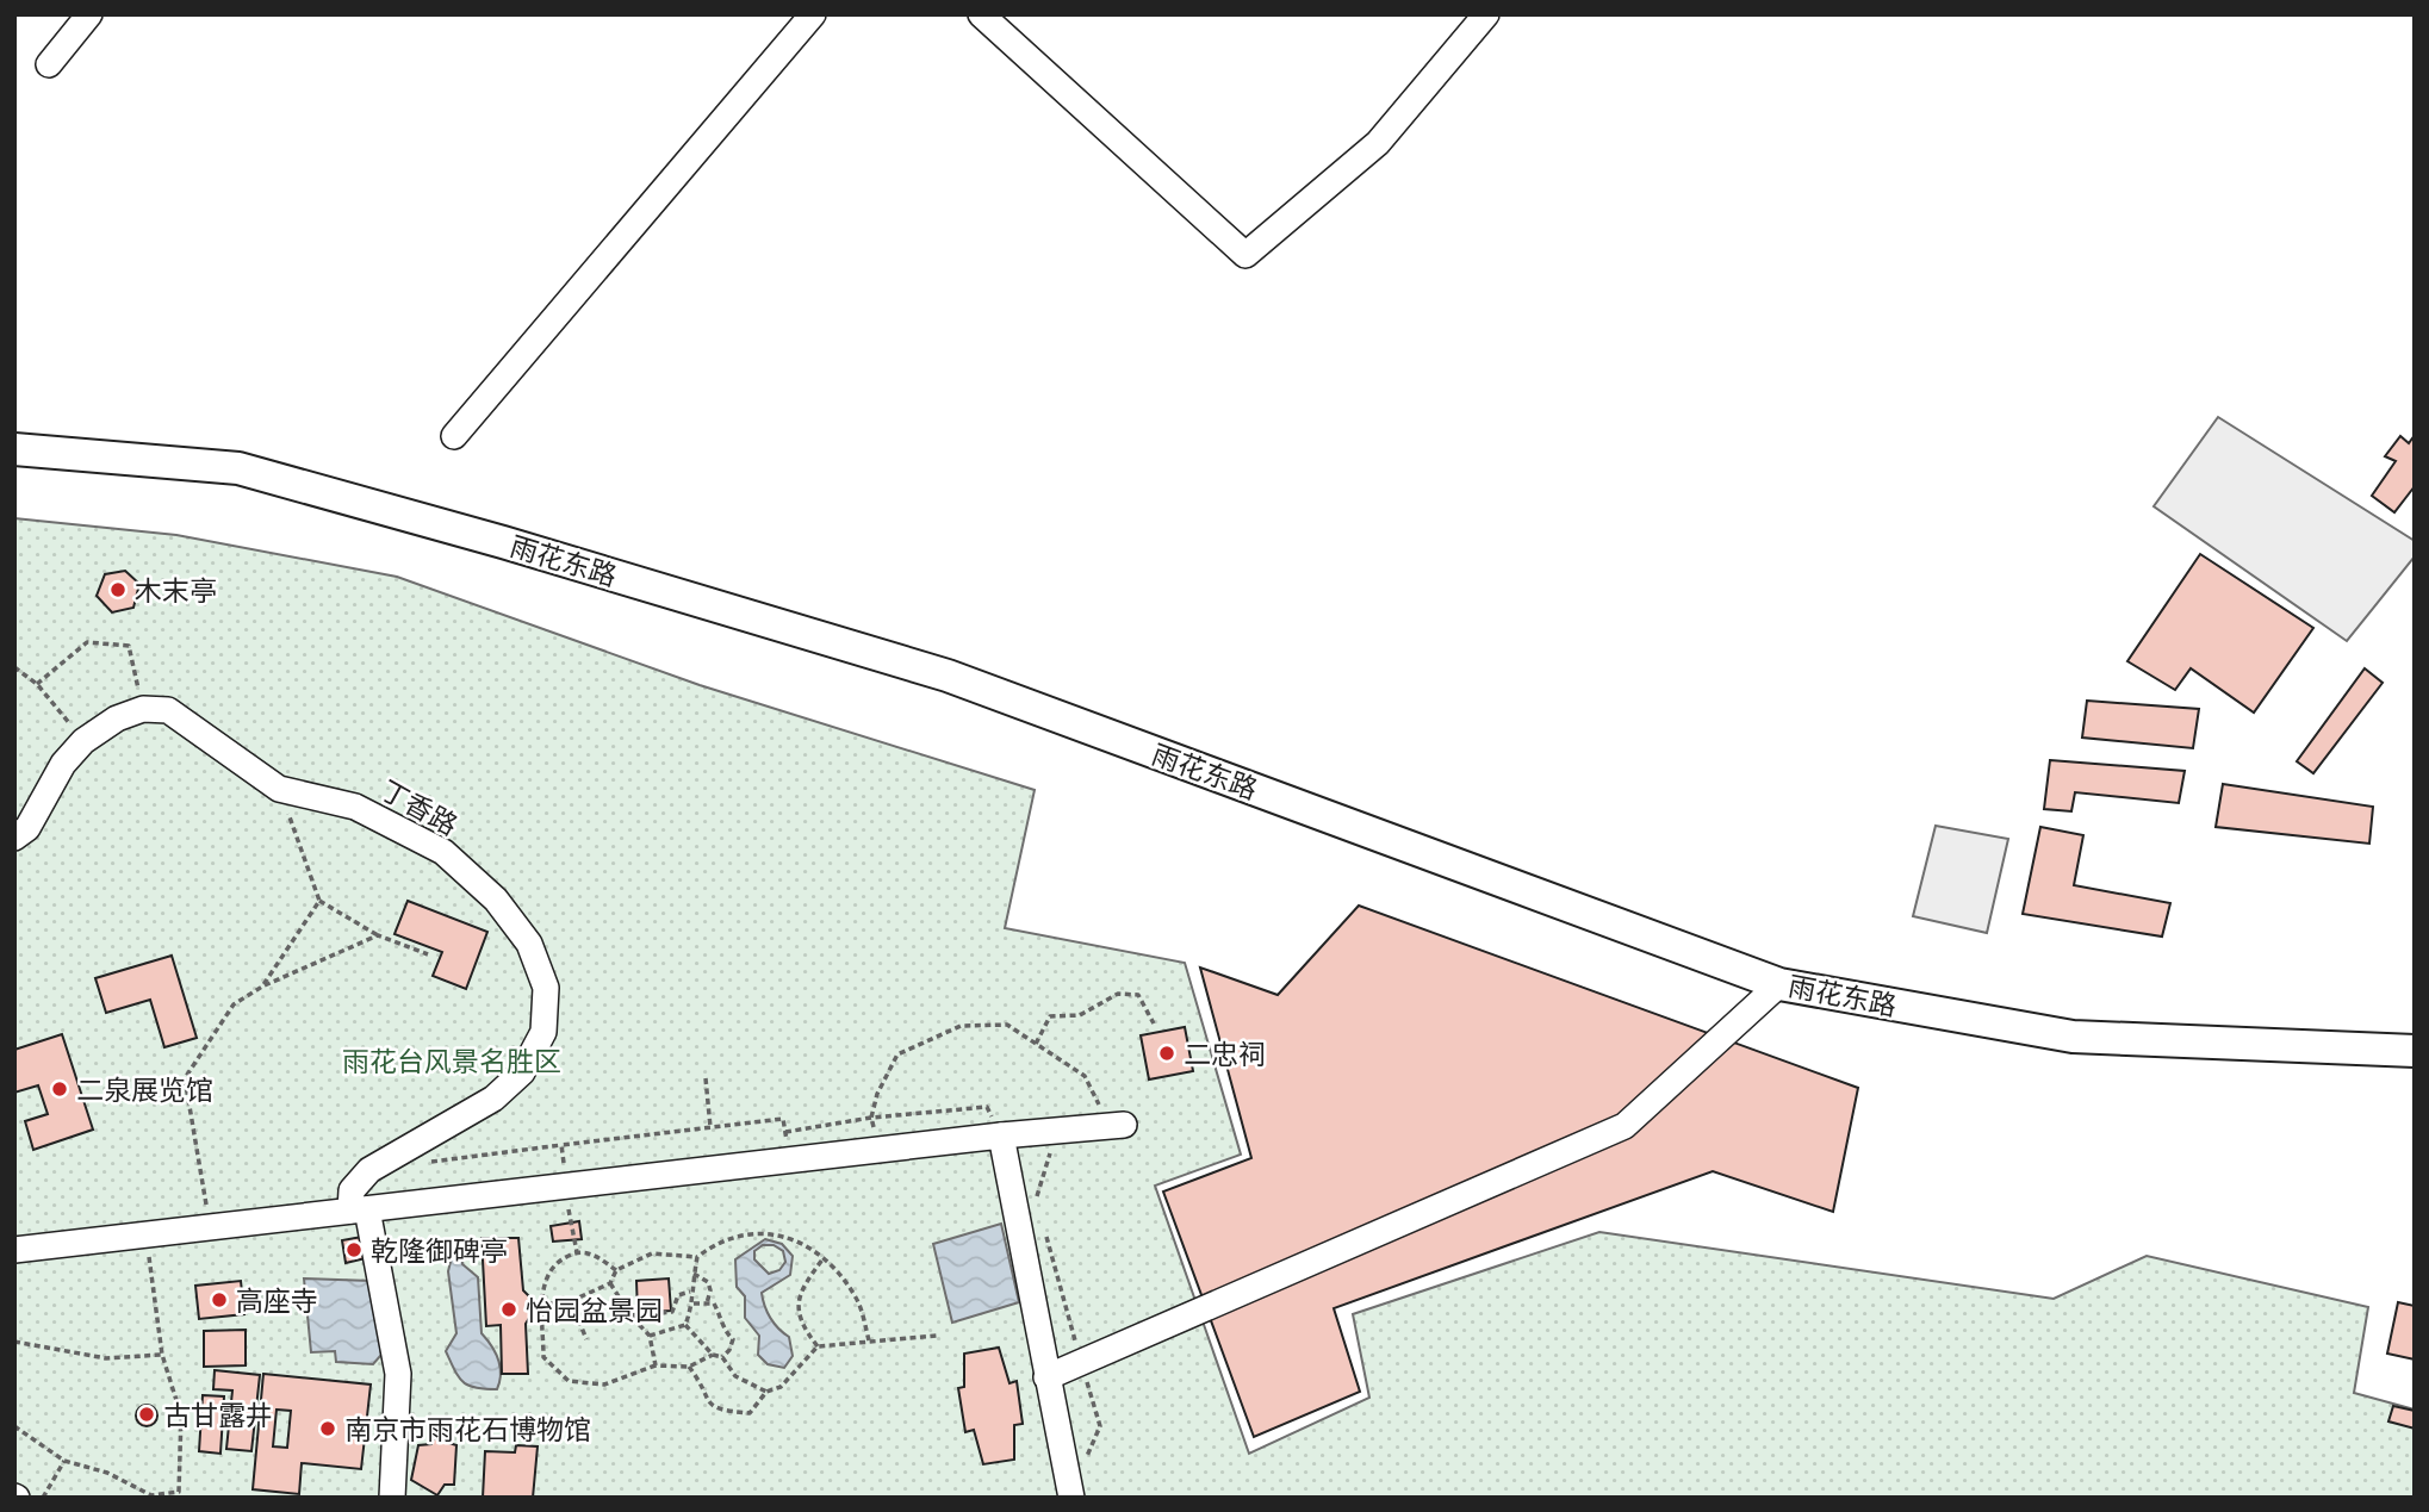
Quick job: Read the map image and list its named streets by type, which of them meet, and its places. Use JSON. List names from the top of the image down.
{
  "streets": {
    "main road": ["雨花东路"],
    "street": ["丁香路"]
  },
  "parks": ["雨花台风景名胜区"],
  "places": [
    "木末亭",
    "二忠祠",
    "二泉展览馆",
    "乾隆御碑亭",
    "高座寺",
    "怡园盆景园",
    "古甘露井",
    "南京市雨花石博物馆"
  ]
}
